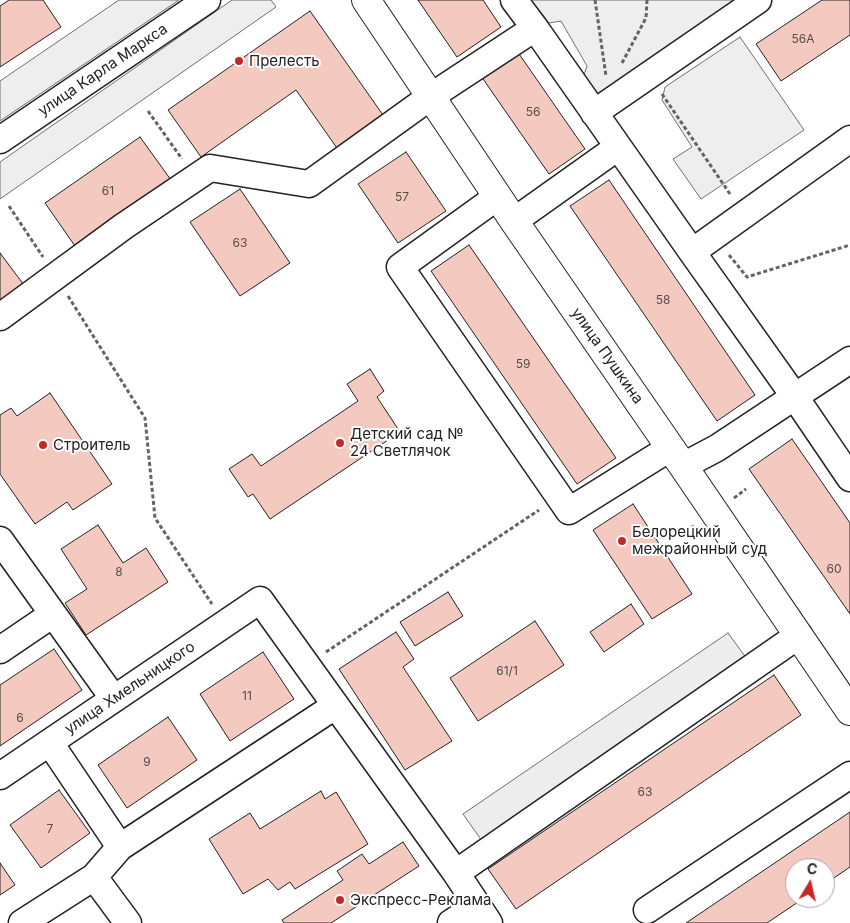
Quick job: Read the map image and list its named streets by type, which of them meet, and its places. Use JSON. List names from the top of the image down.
{
  "streets": {
    "main road": ["улица Пушкина"],
    "street": ["улица Карла Маркса", "улица Хмельницкого"]
  },
  "places": [
    "Прелесть",
    "Детский сад № 24 Светлячок",
    "Строитель",
    "Белорецкий межрайонный суд",
    "Экспресс-Реклама"
  ],
  "house_numbers": [
    "56А",
    "56",
    "61",
    "57",
    "63",
    "58",
    "59",
    "60",
    "8",
    "61/1",
    "11",
    "6",
    "9",
    "63",
    "7"
  ],
  "north": "top"
}
